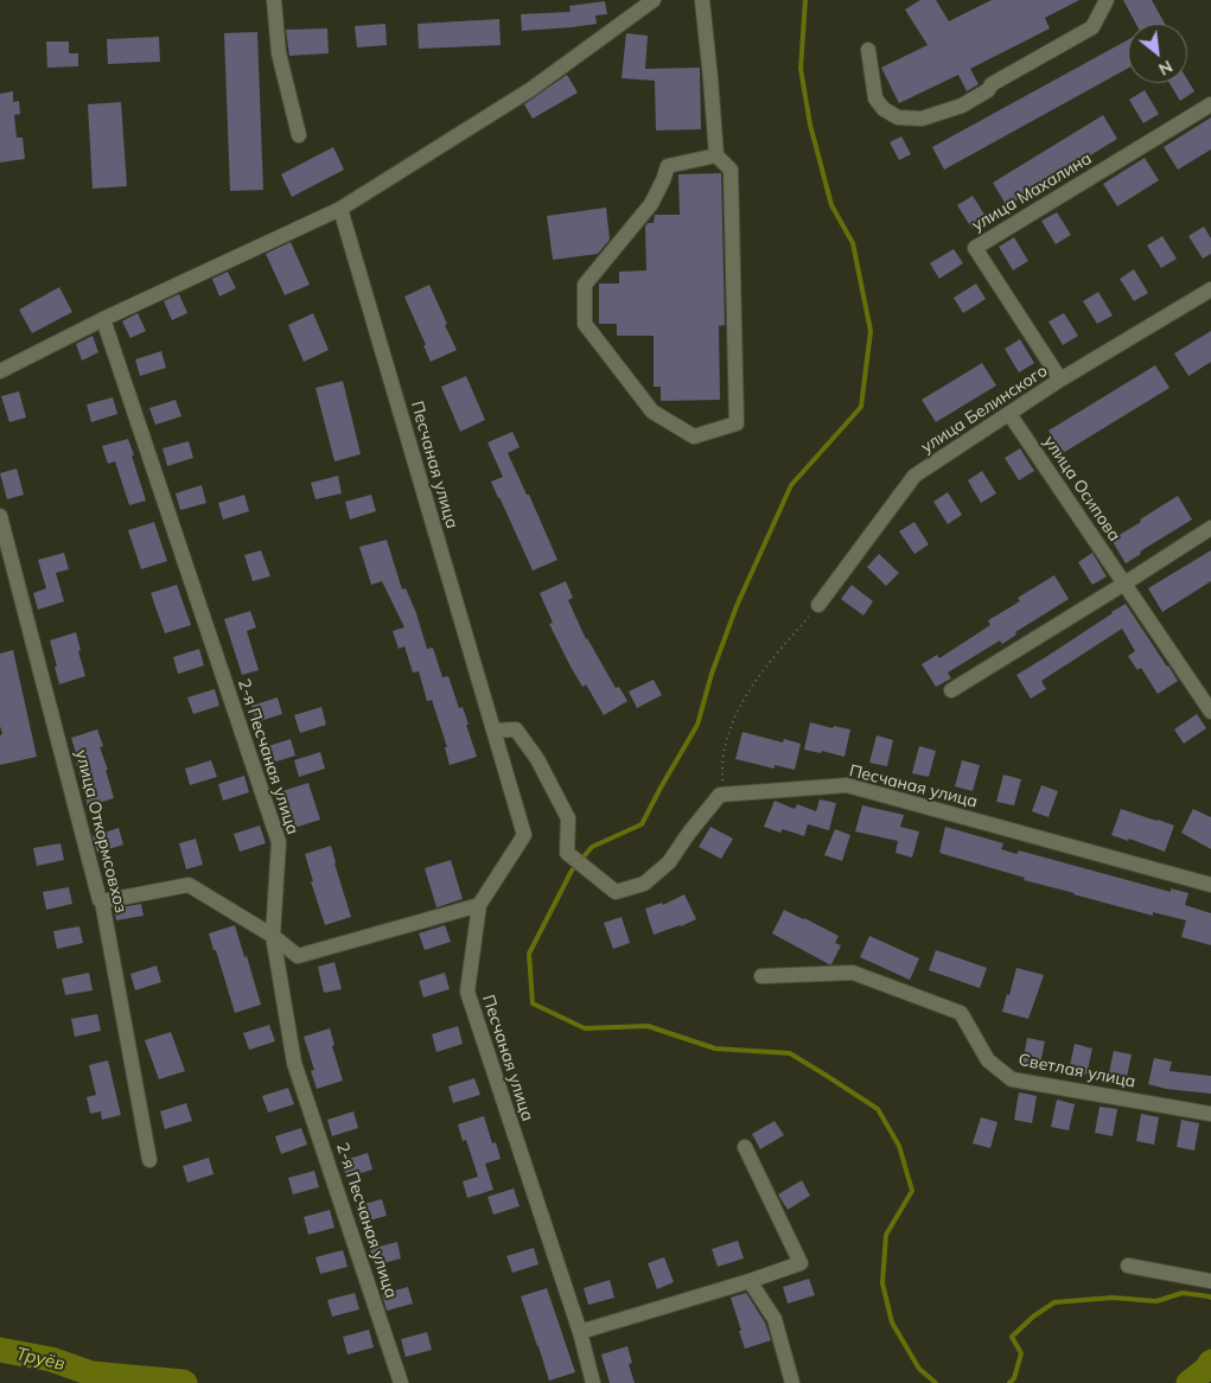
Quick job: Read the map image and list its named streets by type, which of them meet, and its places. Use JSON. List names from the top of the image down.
{
  "streets": {
    "street": [
      "улица Махалина",
      "улица Белинского",
      "Песчаная улица",
      "улица Осипова",
      "2-я Песчаная улица",
      "улица Откормсовхоз",
      "Светлая улица"
    ]
  },
  "crossings": [
    ["улица Махалина", "улица Белинского"],
    ["улица Белинского", "улица Осипова"]
  ],
  "water": ["Труёв"],
  "north": "bottom right"
}
